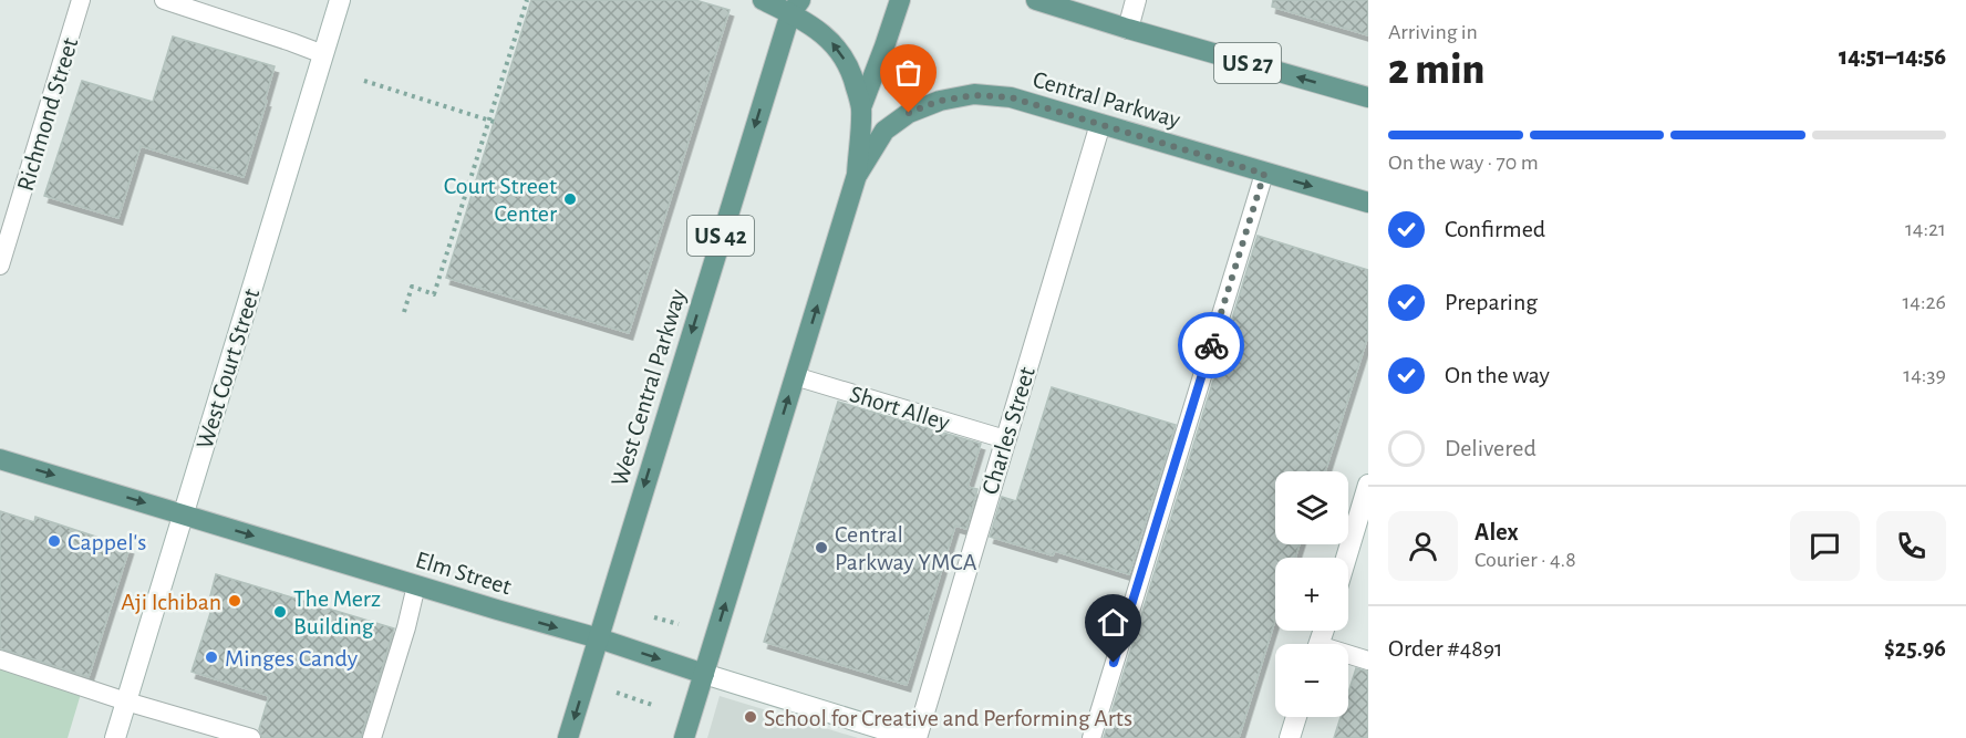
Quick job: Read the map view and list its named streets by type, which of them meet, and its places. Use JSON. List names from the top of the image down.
{
  "streets": {
    "main road": [
      "US 27",
      "Central Parkway",
      "US 42",
      "West Central Parkway",
      "Elm Street"
    ],
    "street": ["West Court Street", "Charles Street"],
    "lane": ["Richmond Street", "Short Alley"]
  },
  "crossings": [
    ["Central Parkway", "Charles Street"],
    ["West Court Street", "Elm Street"],
    ["West Central Parkway", "Elm Street"],
    ["Short Alley", "Charles Street"]
  ],
  "one_way": ["Elm Street"],
  "places": [
    "Court Street Center",
    "Cappel's",
    "Central Parkway YMCA",
    "Aji Ichiban",
    "The Merz Building",
    "Minges Candy",
    "School for Creative and Performing Arts"
  ],
  "page": {
    "heading": ["2 min", "Arriving in", "14:51–14:56"],
    "panel": [
      "Alex",
      "Courier · 4.8",
      "Order #4891",
      "$25.96"
    ],
    "bar": "On the way · 70 m",
    "list": [
      ["Confirmed", "14:21"],
      ["Preparing", "14:26"],
      ["On the way", "14:39"],
      "Delivered"
    ],
    "map_buttons": ["+", "−"]
  }
}
